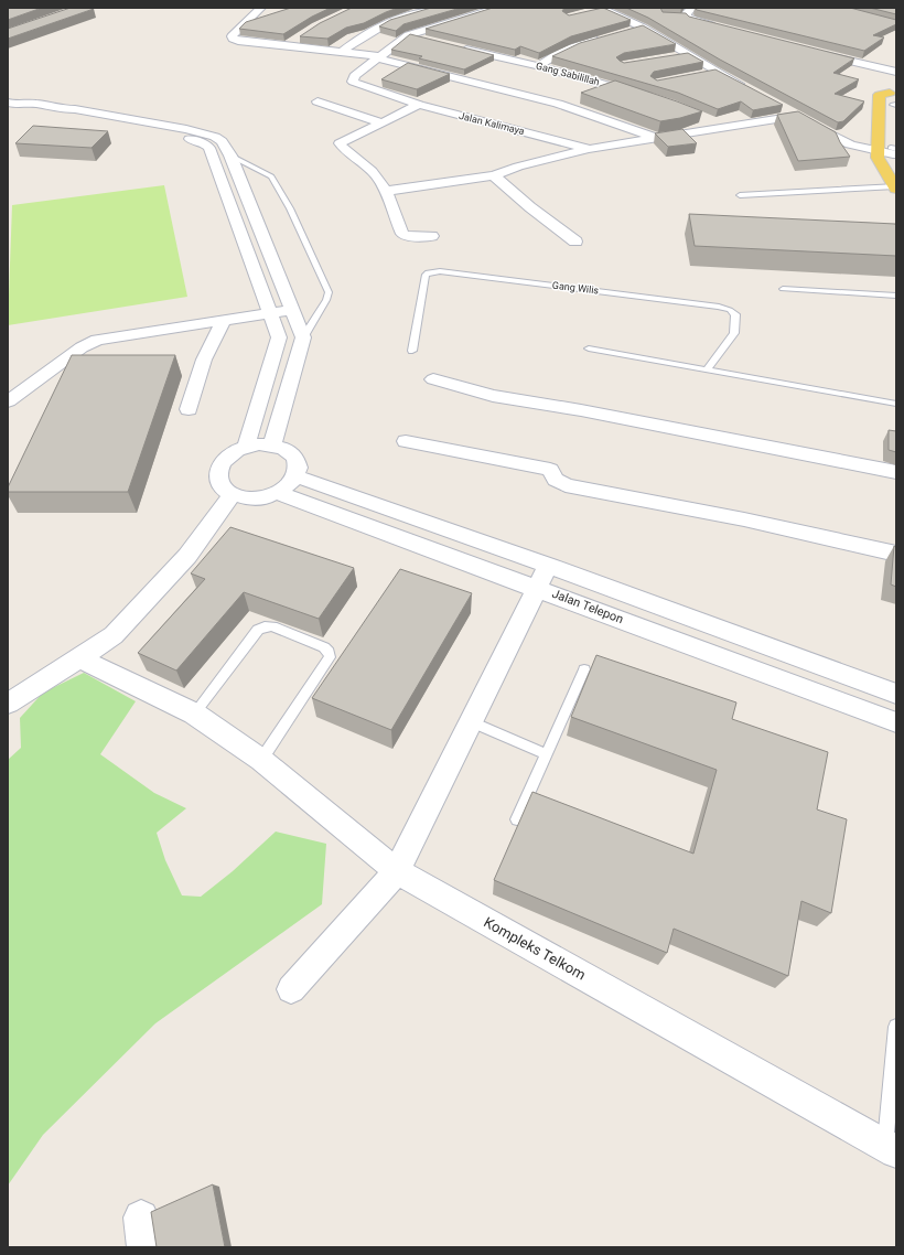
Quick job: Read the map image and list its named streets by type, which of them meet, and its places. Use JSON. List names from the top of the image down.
{
  "streets": {
    "street": [
      "Gang Sabilillah",
      "Jalan Kalimaya",
      "Jalan Telepon",
      "Kompleks Telkom"
    ],
    "lane": ["Gang Wilis"]
  }
}
